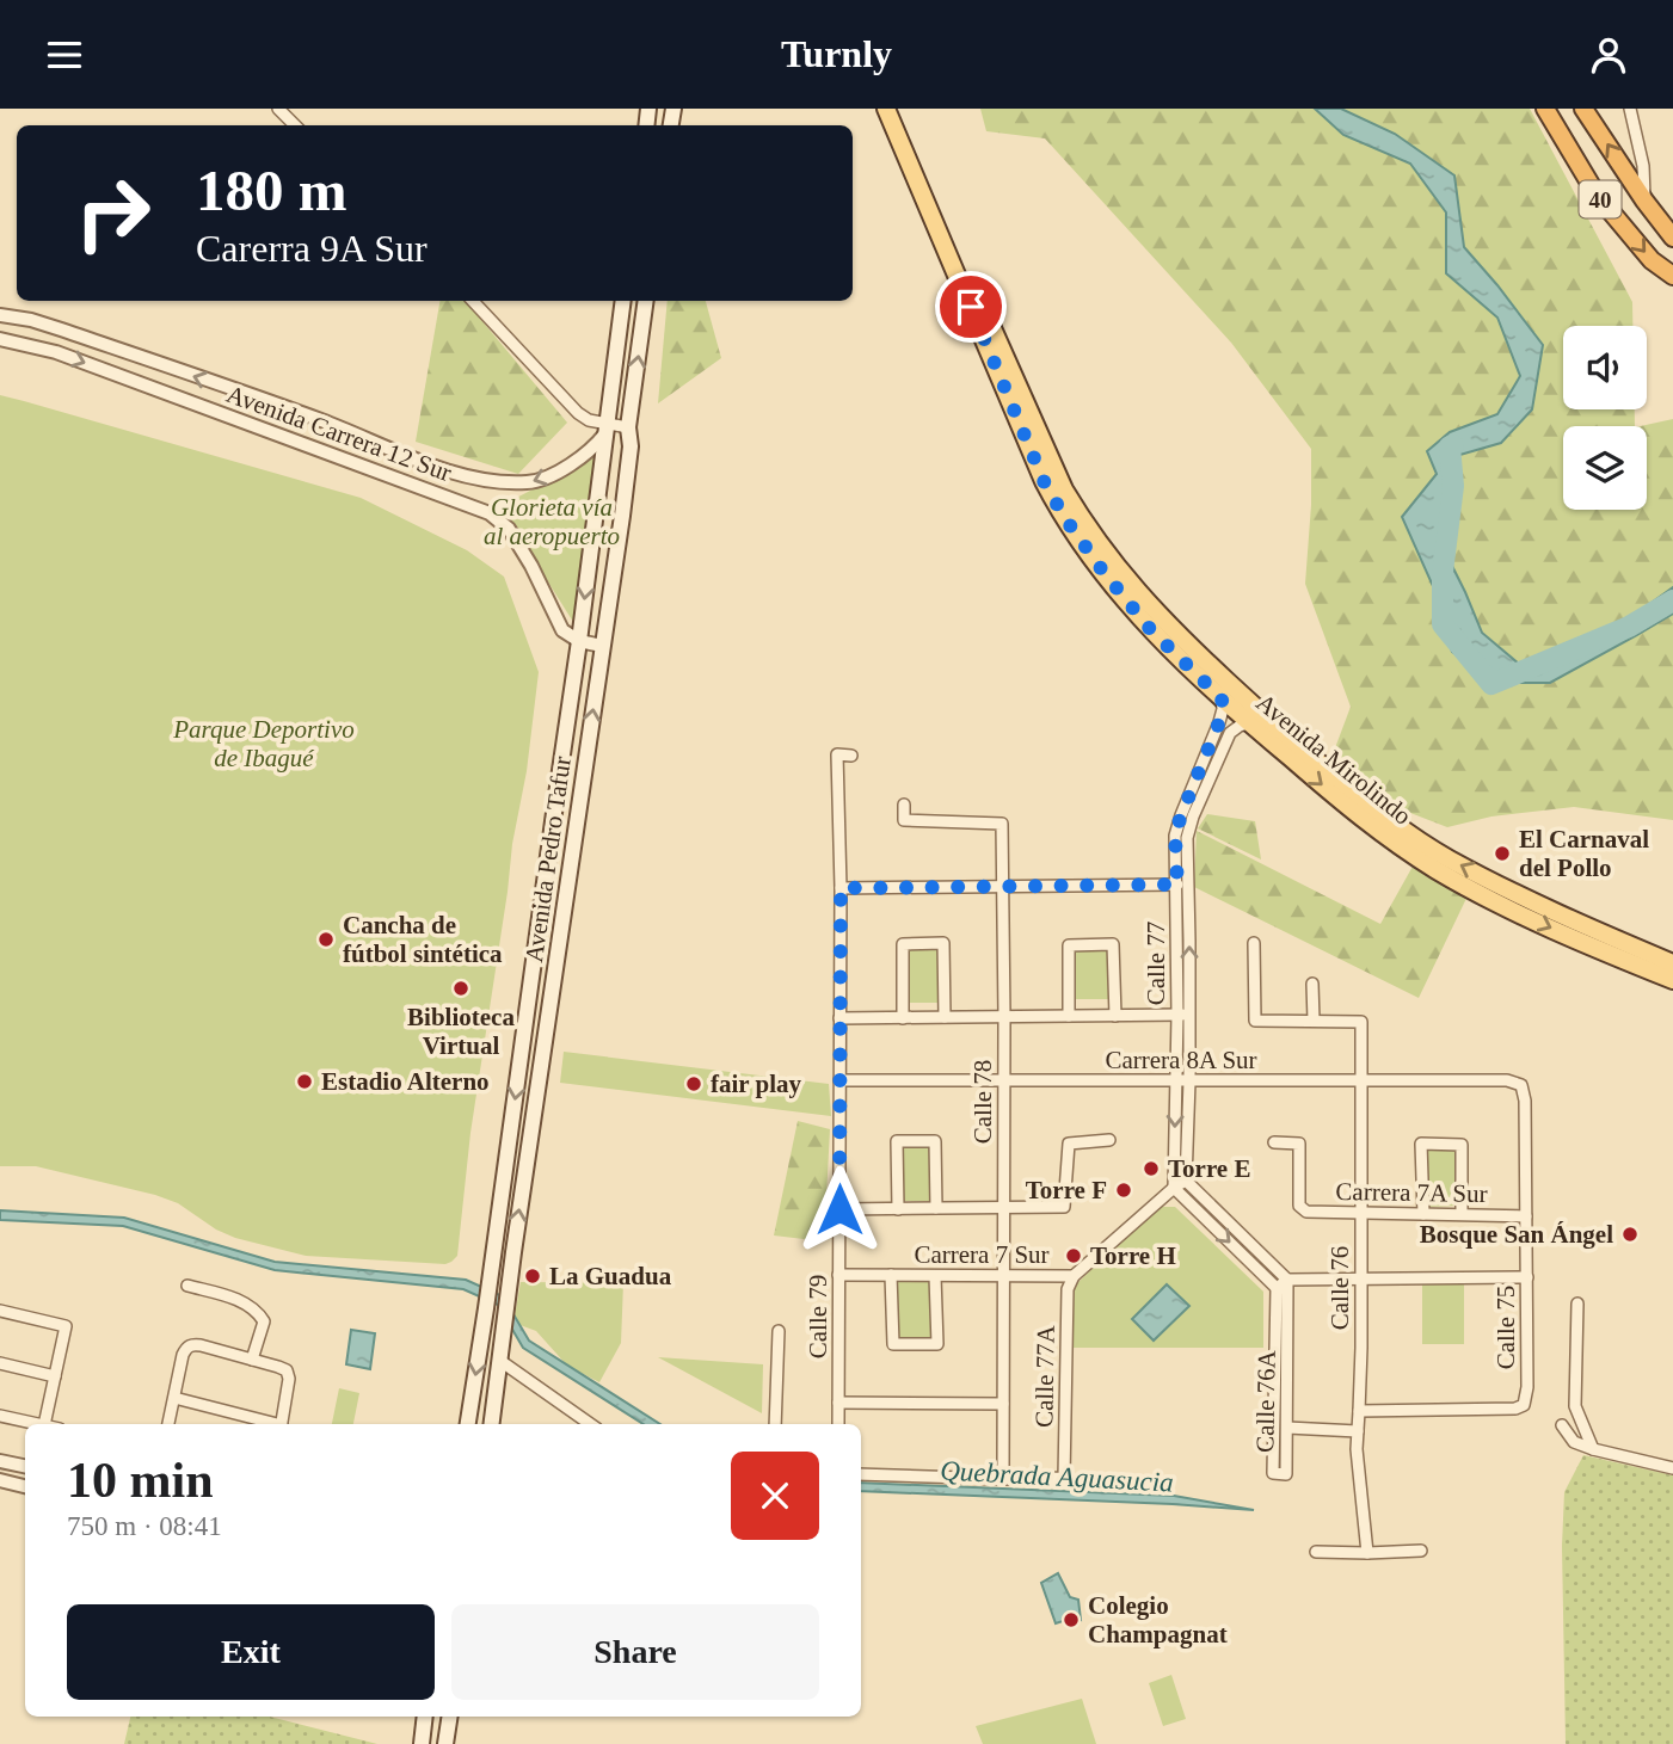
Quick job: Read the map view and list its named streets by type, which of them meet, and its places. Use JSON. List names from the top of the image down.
{
  "streets": {
    "highway": ["40"],
    "main road": ["Avenida Mirolindo", "Avenida Pedro Tafur"],
    "street": [
      "Avenida Carrera 12 Sur",
      "Calle 77",
      "Carrera 8A Sur",
      "Calle 78",
      "Carrera 7A Sur",
      "Carrera 7 Sur",
      "Calle 76",
      "Calle 79",
      "Calle 75",
      "Calle 77A",
      "Calle 76A"
    ]
  },
  "crossings": [
    ["Avenida Carrera 12 Sur", "Avenida Pedro Tafur"],
    ["Avenida Mirolindo", "Calle 77"],
    ["Calle 77", "Carrera 8A Sur"],
    ["Carrera 8A Sur", "Calle 78"],
    ["Carrera 8A Sur", "Calle 76"],
    ["Carrera 8A Sur", "Calle 79"],
    ["Carrera 8A Sur", "Calle 75"],
    ["Calle 78", "Carrera 7 Sur"],
    ["Calle 78", "Calle 77A"],
    ["Carrera 7A Sur", "Calle 76"],
    ["Carrera 7A Sur", "Calle 75"],
    ["Carrera 7 Sur", "Calle 79"],
    ["Carrera 7 Sur", "Calle 77A"],
    ["Calle 76", "Calle 75"]
  ],
  "water": ["Quebrada Aguasucia"],
  "parks": ["Glorieta vía al aeropuerto", "Parque Deportivo de Ibagué"],
  "places": [
    "El Carnaval del Pollo",
    "Cancha de fútbol sintética",
    "Biblioteca Virtual",
    "Estadio Alterno",
    "fair play",
    "Torre E",
    "Torre F",
    "Bosque San Ángel",
    "Torre H",
    "La Guadua",
    "Colegio Champagnat"
  ],
  "page": {
    "header": "Turnly",
    "turn": ["180 m", "Carerra 9A Sur"],
    "heading": ["10 min", "750 m · 08:41"],
    "buttons": ["Exit", "Share"]
  }
}
